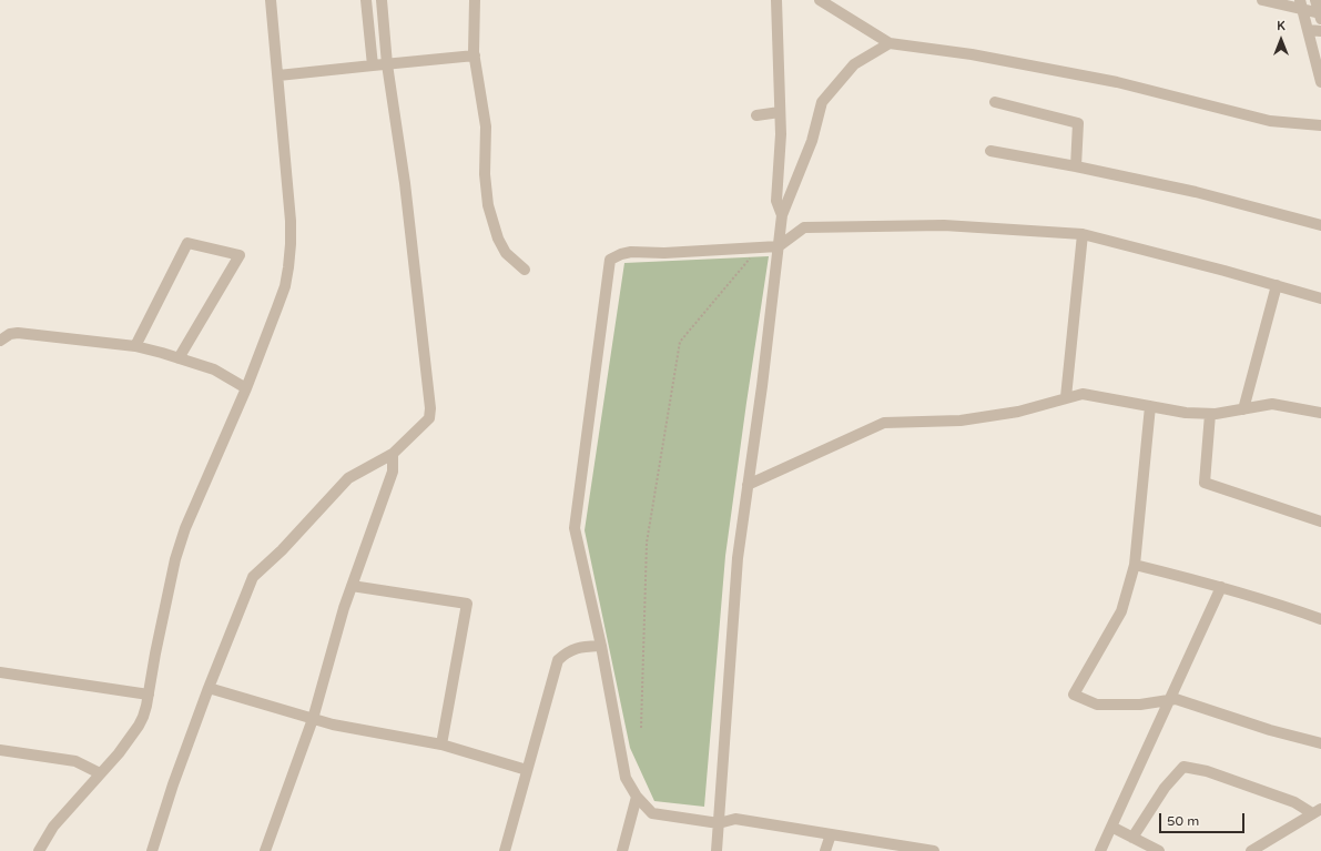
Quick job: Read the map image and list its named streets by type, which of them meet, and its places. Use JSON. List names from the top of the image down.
{
  "scale_bar": "50 m",
  "north": "top"
}
